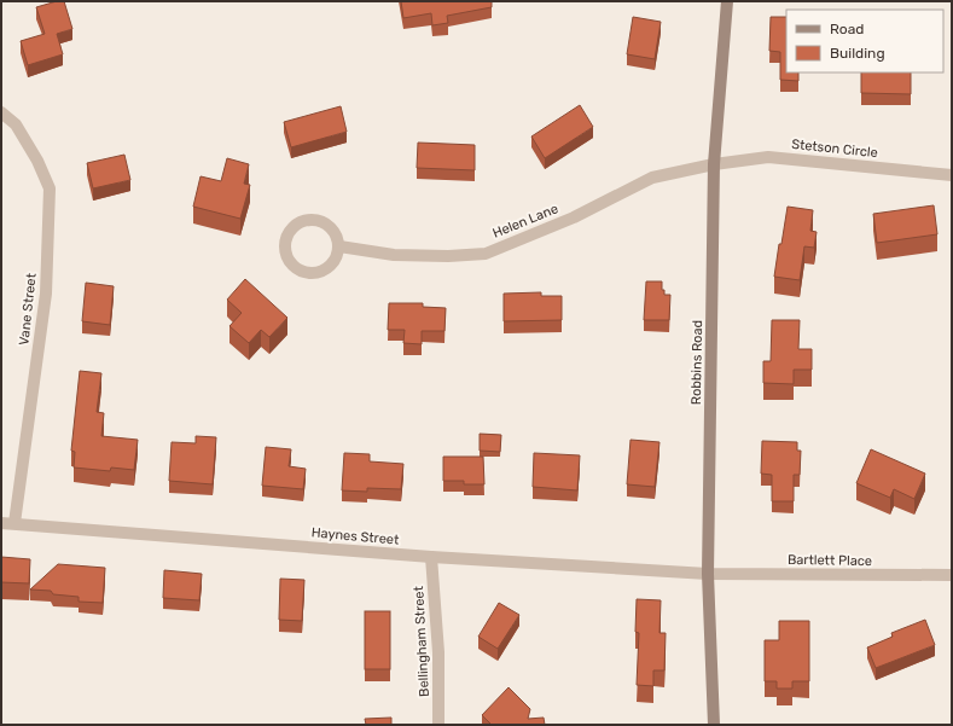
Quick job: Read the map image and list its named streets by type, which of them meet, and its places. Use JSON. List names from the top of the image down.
{
  "streets": {
    "street": [
      "Stetson Circle",
      "Helen Lane",
      "Vane Street",
      "Robbins Road",
      "Haynes Street",
      "Bartlett Place",
      "Bellingham Street"
    ]
  },
  "crossings": [
    ["Stetson Circle", "Helen Lane"],
    ["Stetson Circle", "Robbins Road"],
    ["Helen Lane", "Robbins Road"],
    ["Vane Street", "Haynes Street"],
    ["Robbins Road", "Haynes Street"],
    ["Robbins Road", "Bartlett Place"],
    ["Haynes Street", "Bartlett Place"],
    ["Haynes Street", "Bellingham Street"]
  ],
  "legend": ["Road", "Building"]
}
